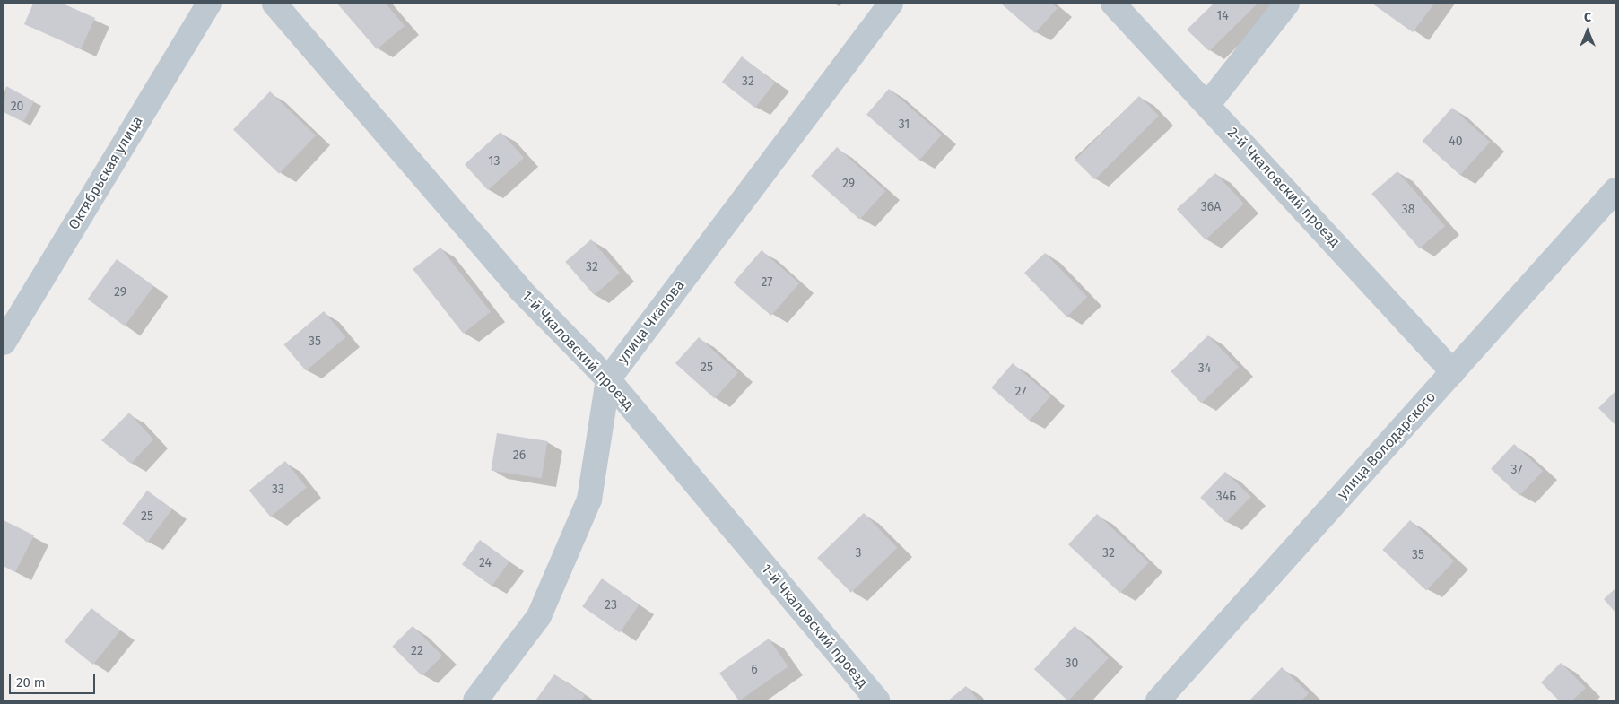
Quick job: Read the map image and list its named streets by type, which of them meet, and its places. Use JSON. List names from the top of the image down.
{
  "streets": {
    "street": [
      "Октябрьская улица",
      "2-й Чкаловский проезд",
      "улица Чкалова",
      "1-й Чкаловский проезд",
      "улица Володарского"
    ]
  },
  "crossings": [
    ["2-й Чкаловский проезд", "улица Володарского"],
    ["улица Чкалова", "1-й Чкаловский проезд"]
  ],
  "house_numbers": [
    "14",
    "32",
    "20",
    "31",
    "40",
    "13",
    "29",
    "36А",
    "38",
    "32",
    "27",
    "29",
    "35",
    "25",
    "34",
    "27",
    "26",
    "37",
    "33",
    "34Б",
    "25",
    "3",
    "32",
    "35",
    "24",
    "23",
    "22",
    "30",
    "6"
  ],
  "scale_bar": "20 m",
  "north": "top"
}
